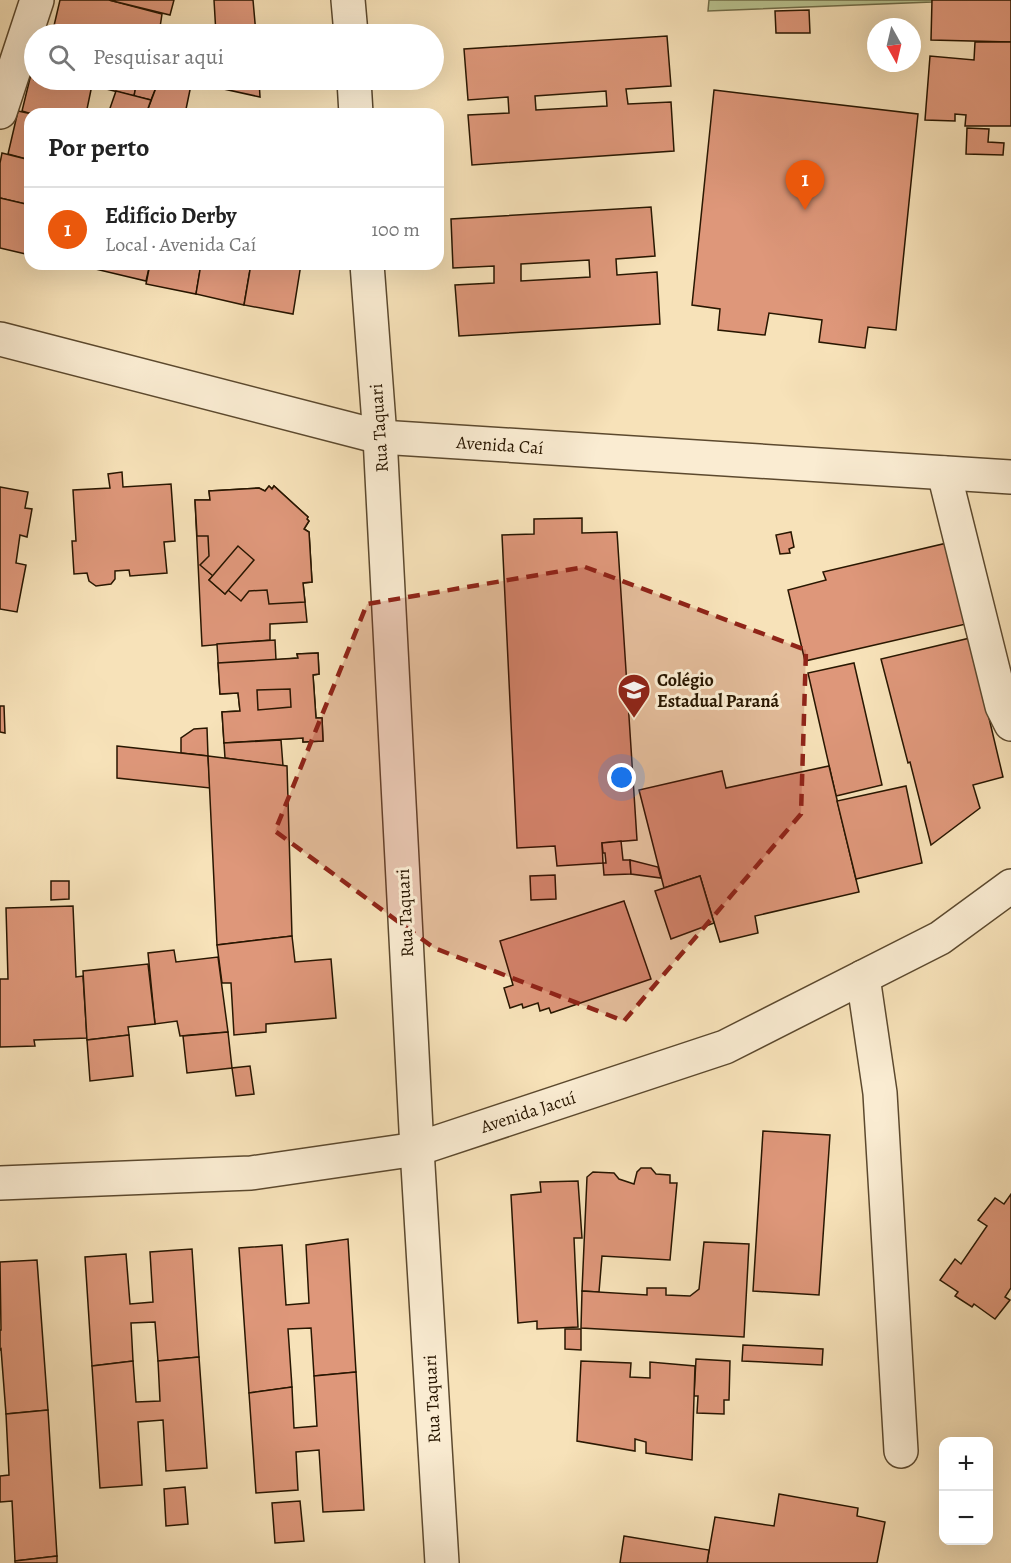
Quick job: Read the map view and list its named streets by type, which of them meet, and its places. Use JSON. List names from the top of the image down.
{
  "streets": {
    "street": ["Rua Taquari", "Avenida Caí", "Avenida Jacuí"]
  },
  "crossings": [
    ["Rua Taquari", "Avenida Caí"],
    ["Rua Taquari", "Avenida Jacuí"]
  ],
  "places": {
    "school or university": ["Colégio Estadual Paraná"]
  },
  "north": "bottom",
  "page": {
    "search": "Pesquisar aqui",
    "heading": "Por perto",
    "pins": "1",
    "list": [
      {
        "mark": "1",
        "name": "Edifício Derby",
        "note": "Local · Avenida Caí",
        "value": "100 m"
      }
    ],
    "map_buttons": ["+", "−"]
  }
}
